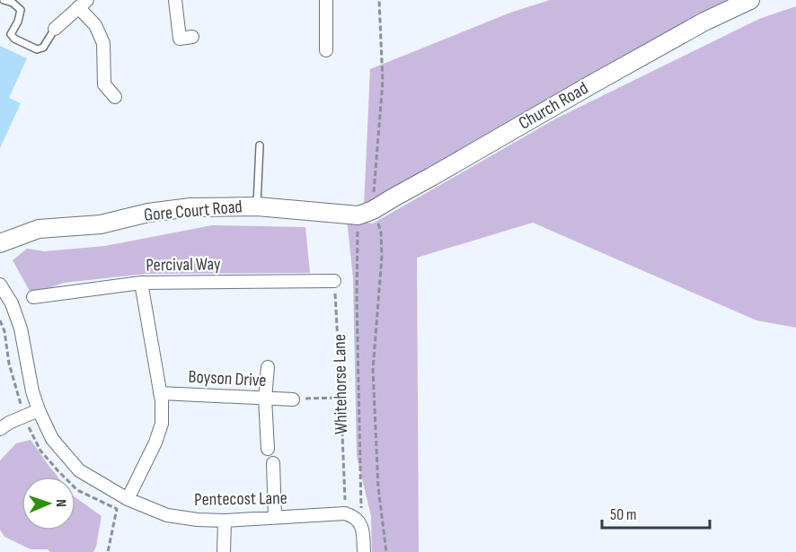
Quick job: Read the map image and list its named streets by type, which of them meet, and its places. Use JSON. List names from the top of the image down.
{
  "streets": {
    "street": [
      "Church Road",
      "Gore Court Road",
      "Percival Way",
      "Boyson Drive",
      "Pentecost Lane"
    ],
    "path": ["Whitehorse Lane"]
  },
  "crossings": [
    ["Church Road", "Gore Court Road"],
    ["Church Road", "Whitehorse Lane"],
    ["Gore Court Road", "Whitehorse Lane"]
  ],
  "scale_bar": "50 m",
  "north": "right"
}
